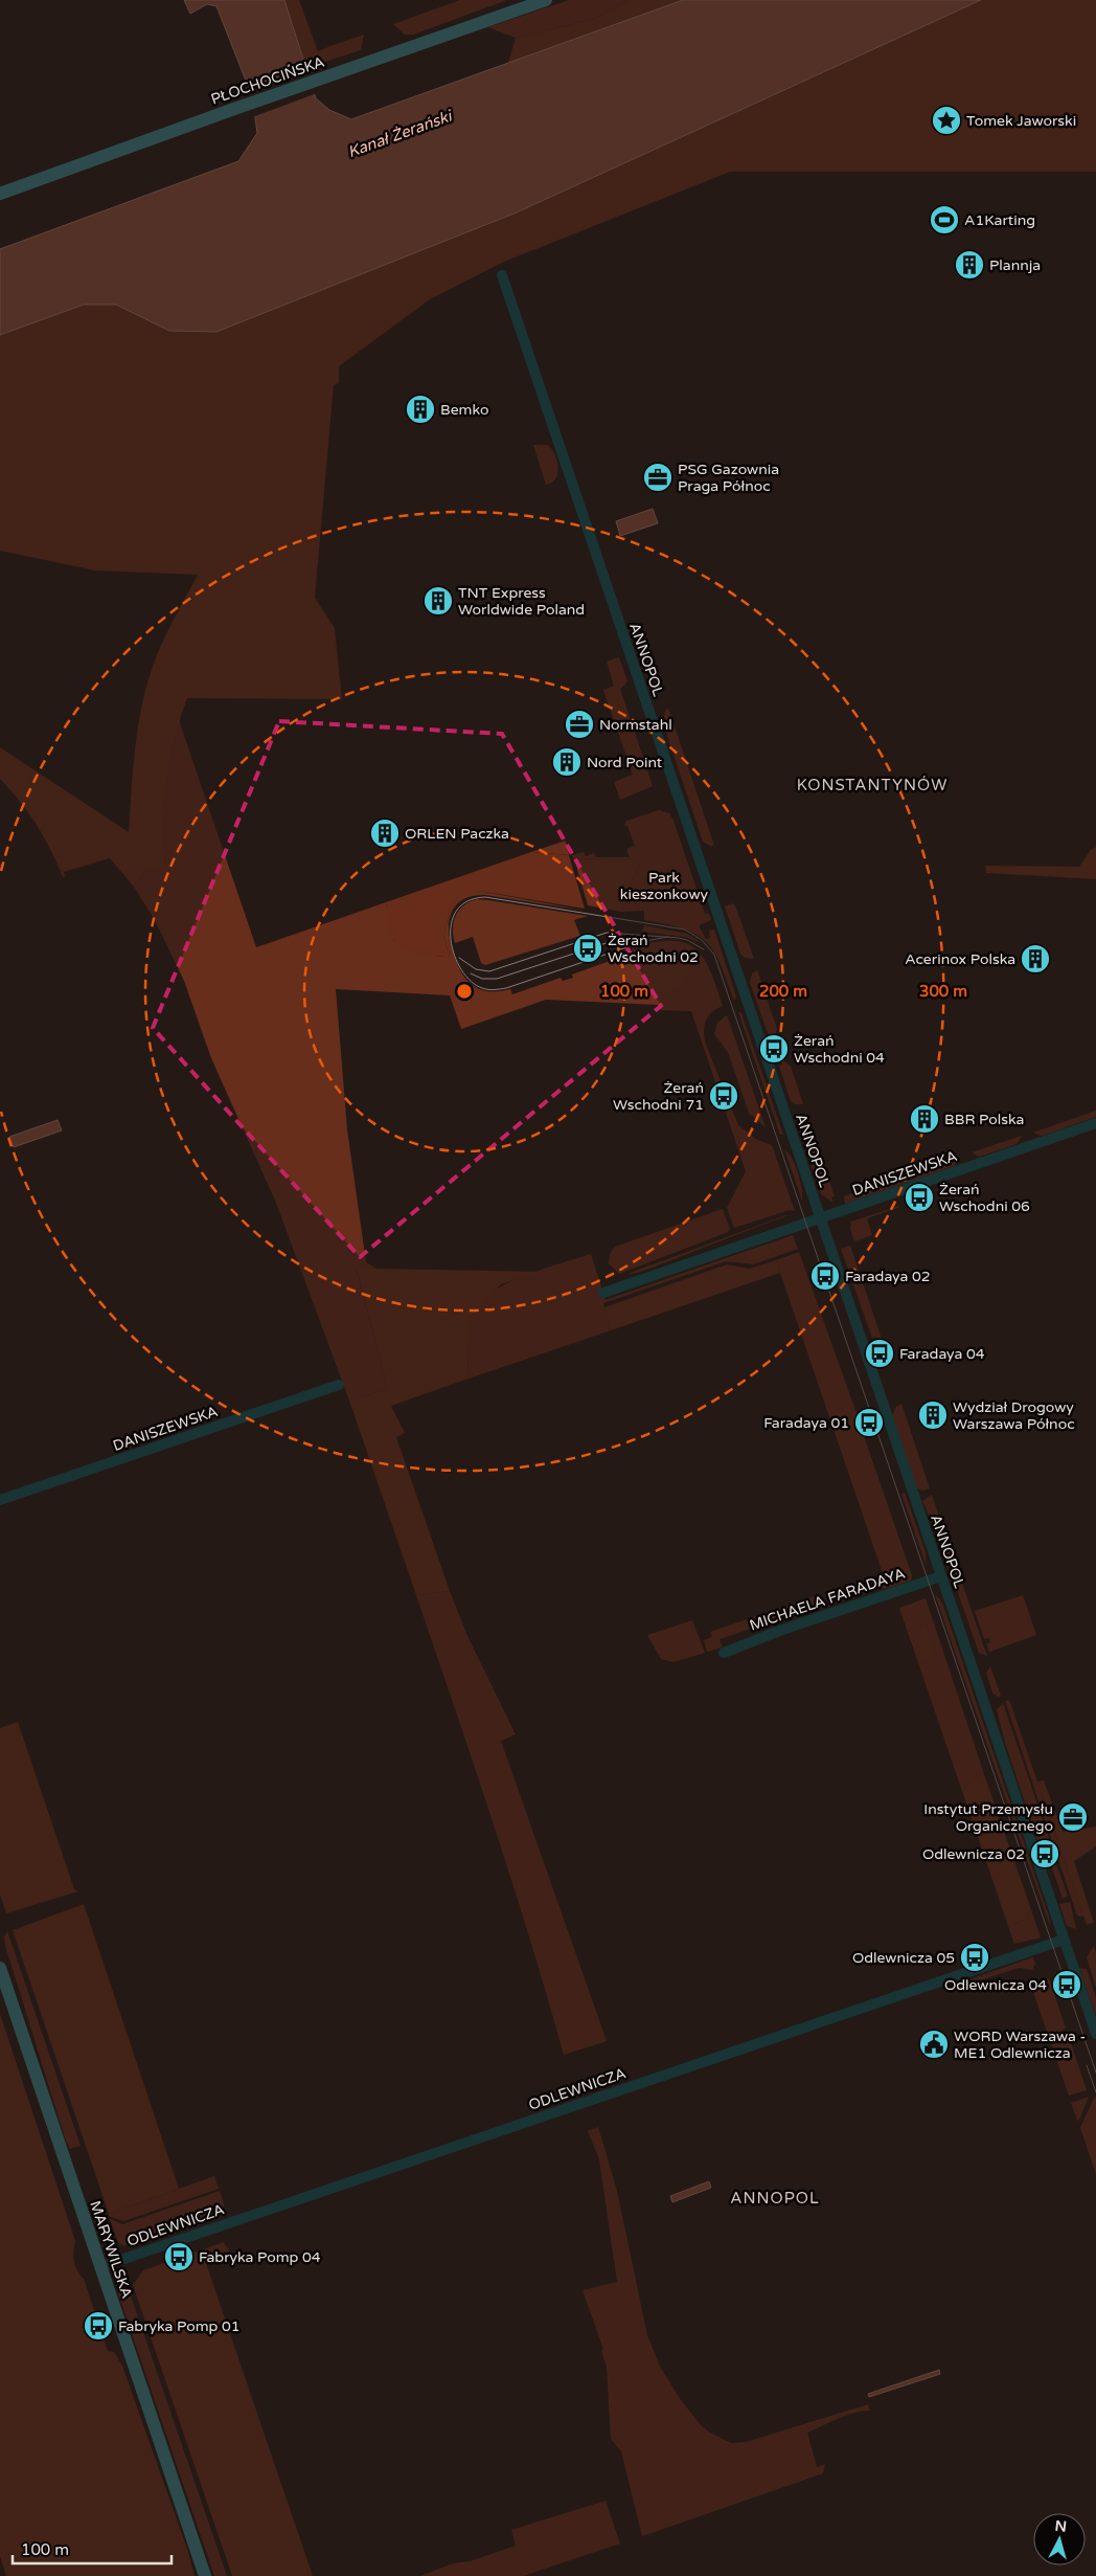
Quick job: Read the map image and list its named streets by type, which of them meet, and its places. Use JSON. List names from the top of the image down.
{
  "streets": {
    "main road": ["PŁOCHOCIŃSKA", "MARYWILSKA"],
    "street": [
      "ANNOPOL",
      "DANISZEWSKA",
      "MICHAELA FARADAYA",
      "ODLEWNICZA"
    ]
  },
  "crossings": [
    ["ANNOPOL", "DANISZEWSKA"],
    ["ANNOPOL", "MICHAELA FARADAYA"],
    ["ANNOPOL", "ODLEWNICZA"],
    ["ODLEWNICZA", "MARYWILSKA"]
  ],
  "districts": ["KONSTANTYNÓW", "ANNOPOL"],
  "water": ["Kanał Żerański"],
  "parks": ["Park kieszonkowy"],
  "places": {
    "place": ["Tomek Jaworski"],
    "sports": ["A1Karting"],
    "building": [
      "Plannja",
      "Bemko",
      "TNT Express Worldwide Poland",
      "Nord Point",
      "ORLEN Paczka",
      "Acerinox Polska",
      "BBR Polska",
      "Wydział Drogowy Warszawa Północ"
    ],
    "office": ["PSG Gazownia Praga Północ", "Normstahl", "Instytut Przemysłu Organicznego"],
    "bus stop": [
      "Żerań Wschodni 02",
      "Żerań Wschodni 04",
      "Żerań Wschodni 71",
      "Żerań Wschodni 06",
      "Faradaya 02",
      "Faradaya 04",
      "Faradaya 01",
      "Odlewnicza 02",
      "Odlewnicza 05",
      "Odlewnicza 04",
      "Fabryka Pomp 04",
      "Fabryka Pomp 01"
    ],
    "public building": ["WORD Warszawa - ME1 Odlewnicza"]
  },
  "scale_bar": "100 m",
  "north": "top",
  "rings": ["100 m", "200 m", "300 m"]
}
